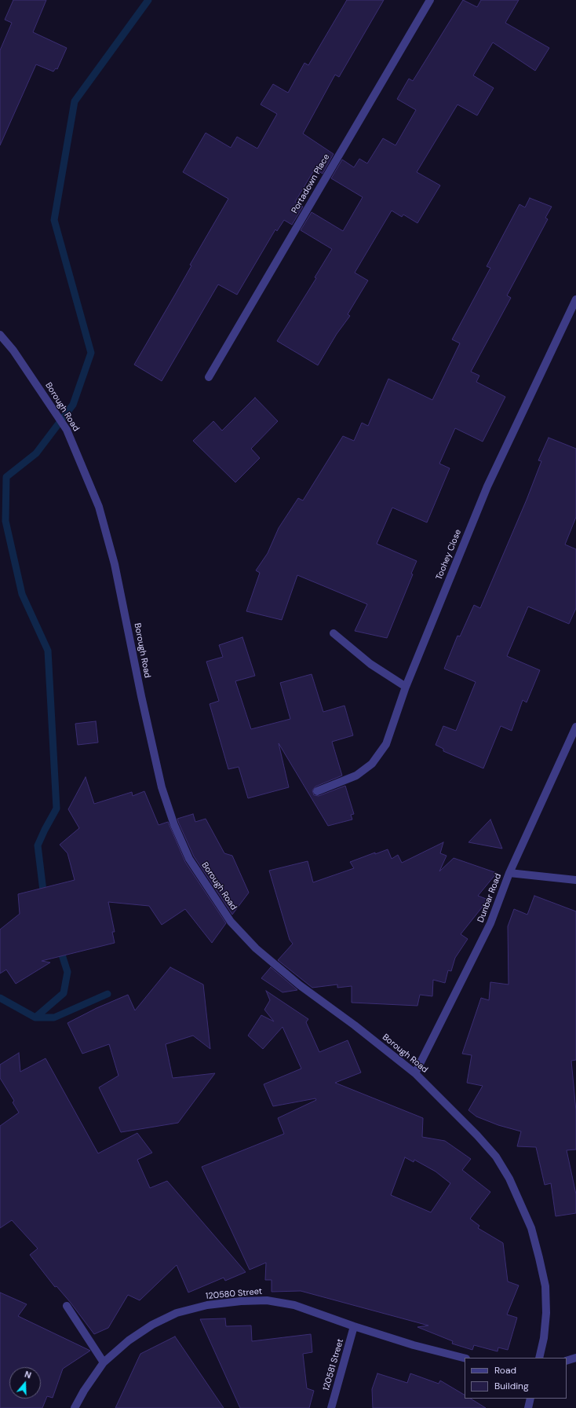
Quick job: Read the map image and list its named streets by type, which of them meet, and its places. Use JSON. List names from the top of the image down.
{
  "streets": {
    "street": [
      "Portadown Place",
      "Borough Road",
      "Toohey Close",
      "Dunbar Road",
      "120580 Street",
      "120581 Street"
    ]
  },
  "crossings": [
    ["Borough Road", "Dunbar Road"],
    ["120580 Street", "120581 Street"]
  ],
  "legend": ["Road", "Building"],
  "north": "top"
}
